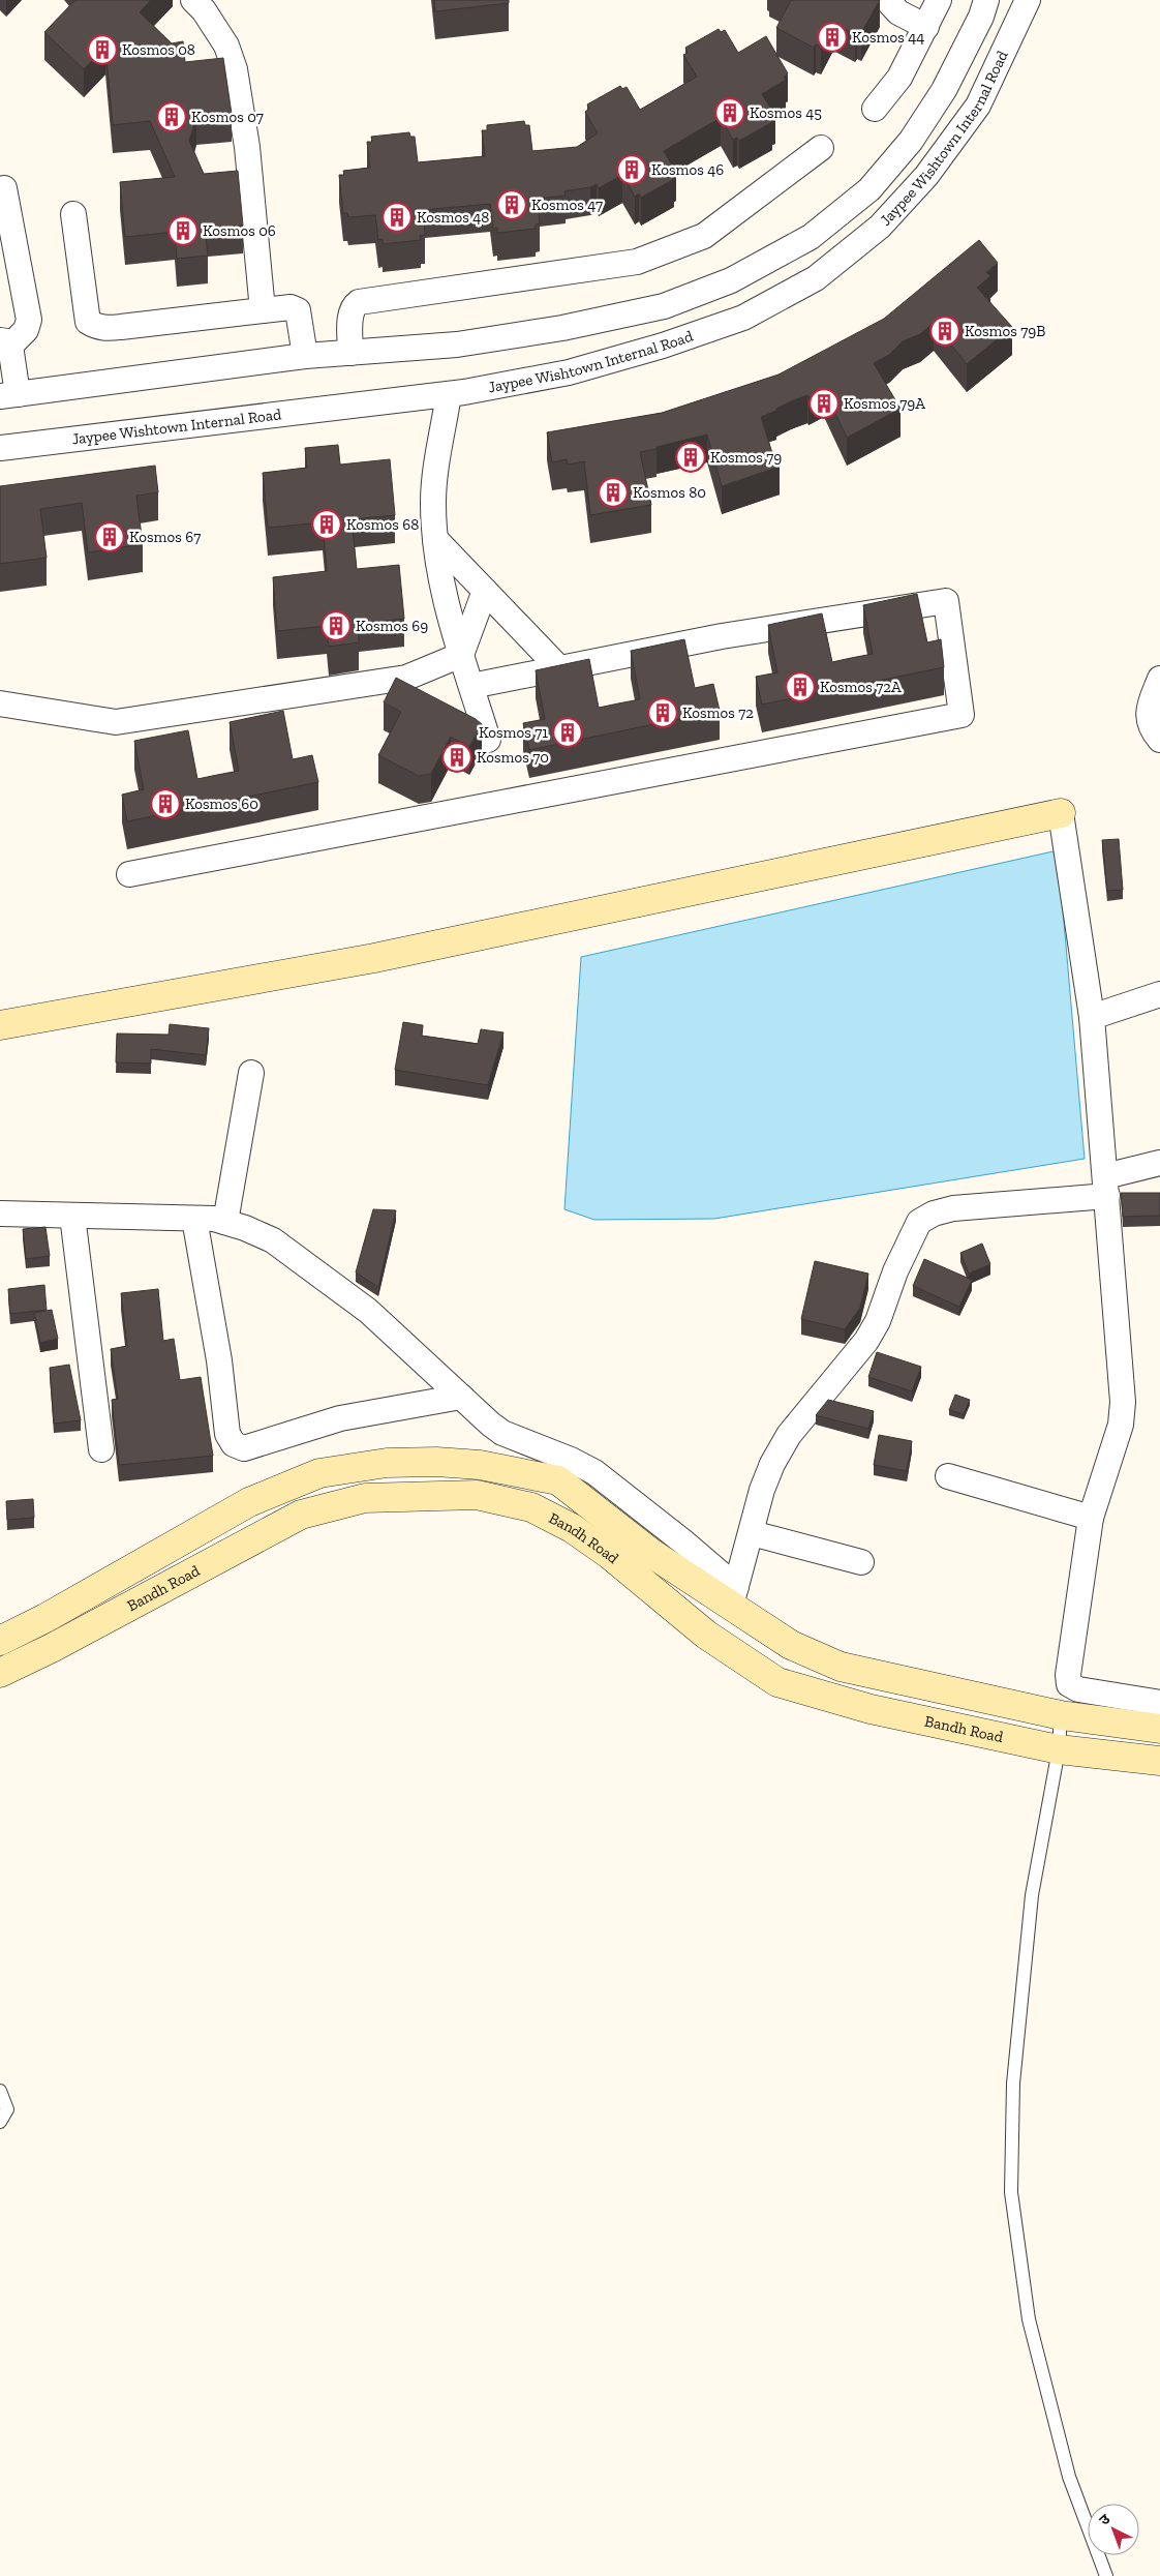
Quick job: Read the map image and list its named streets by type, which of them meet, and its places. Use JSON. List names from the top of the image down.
{
  "streets": {
    "main road": ["Bandh Road"],
    "street": ["Jaypee Wishtown Internal Road"]
  },
  "places": {
    "building": [
      "Kosmos 44",
      "Kosmos 08",
      "Kosmos 45",
      "Kosmos 07",
      "Kosmos 46",
      "Kosmos 47",
      "Kosmos 48",
      "Kosmos 06",
      "Kosmos 79B",
      "Kosmos 79A",
      "Kosmos 79",
      "Kosmos 80",
      "Kosmos 68",
      "Kosmos 67",
      "Kosmos 69",
      "Kosmos 72A",
      "Kosmos 72",
      "Kosmos 71",
      "Kosmos 70",
      "Kosmos 60"
    ]
  },
  "north": "top left"
}
